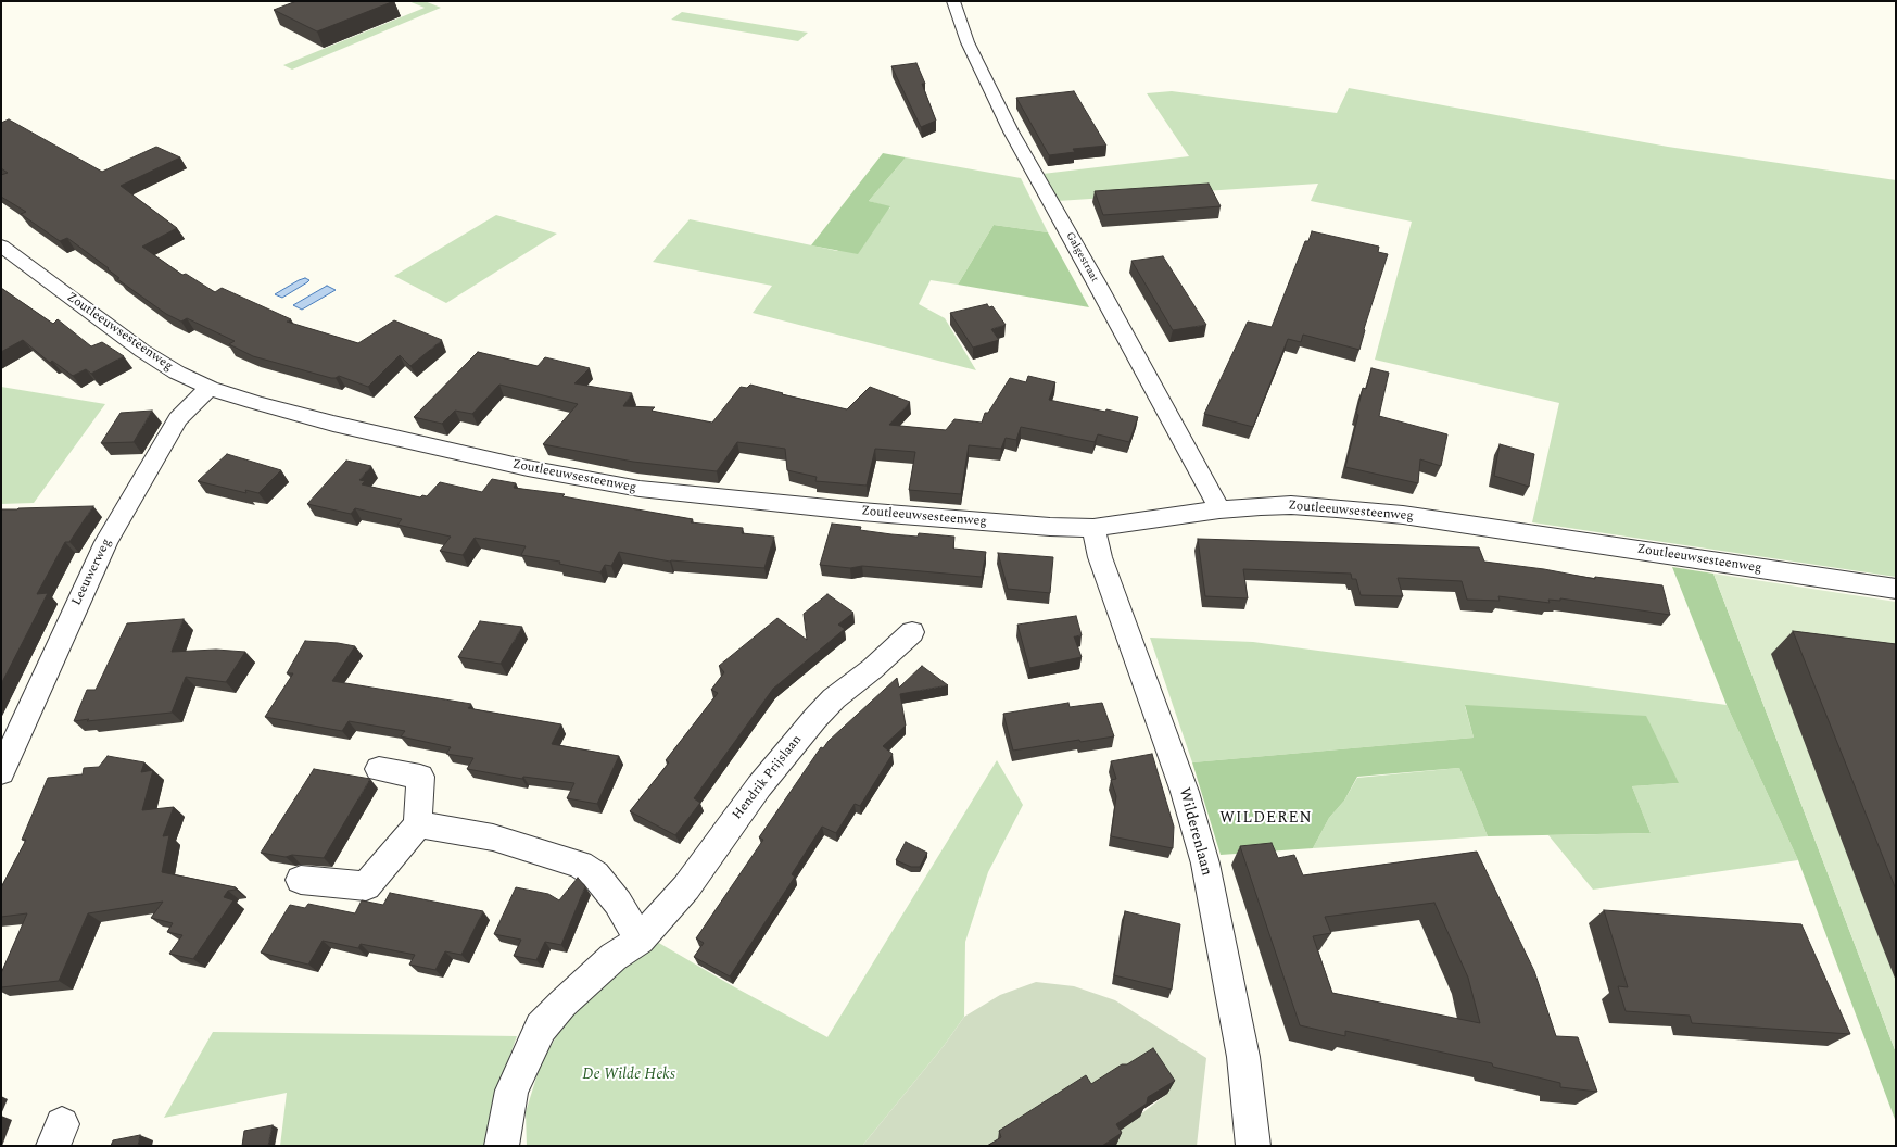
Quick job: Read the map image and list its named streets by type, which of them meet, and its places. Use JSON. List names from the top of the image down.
{
  "streets": {
    "street": [
      "Galgestraat",
      "Zoutleeuwsesteenweg",
      "Leeuwerweg",
      "Hendrik Prijslaan",
      "Wilderenlaan"
    ]
  },
  "crossings": [
    ["Galgestraat", "Zoutleeuwsesteenweg"],
    ["Zoutleeuwsesteenweg", "Leeuwerweg"],
    ["Zoutleeuwsesteenweg", "Wilderenlaan"]
  ],
  "districts": ["WILDEREN"],
  "parks": ["De Wilde Heks"]
}
